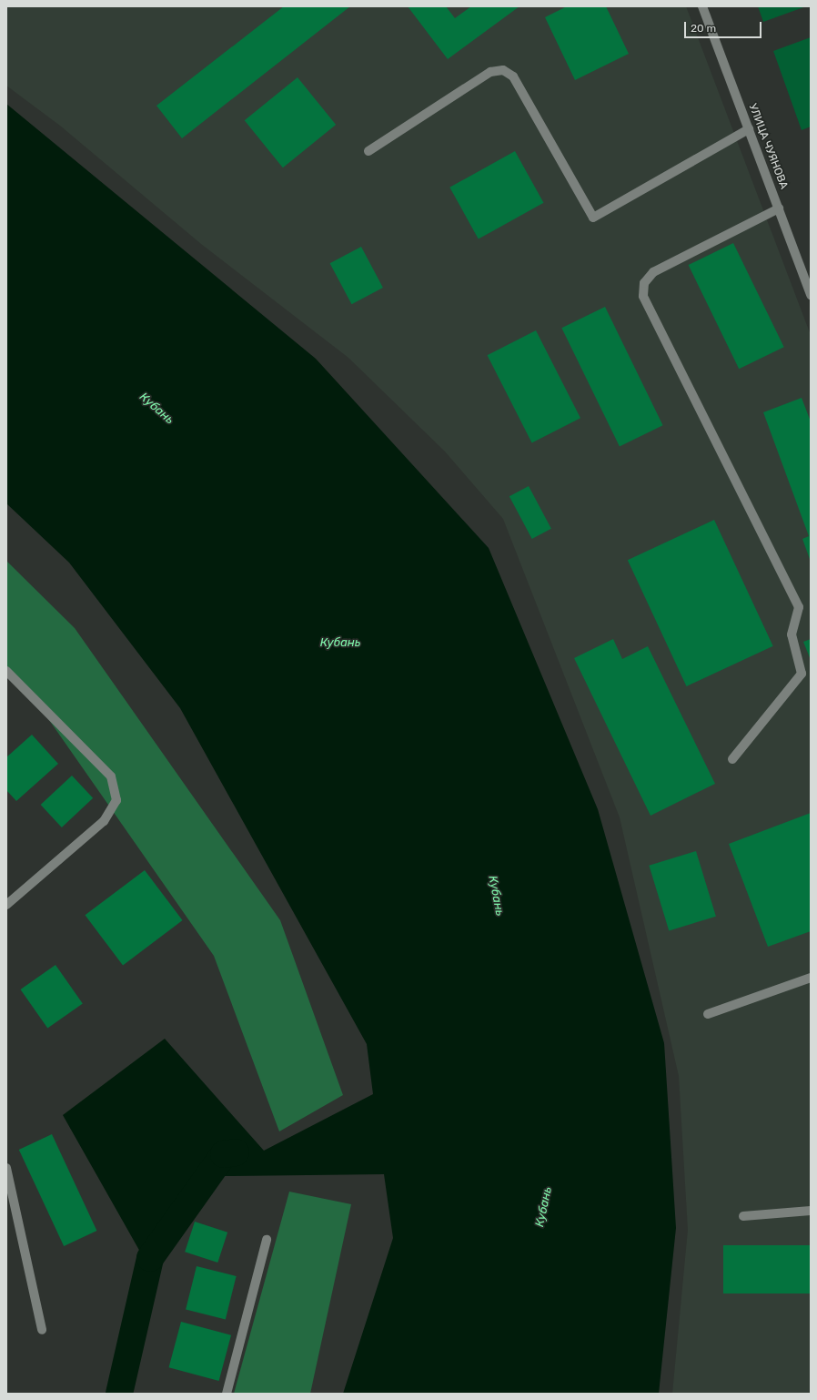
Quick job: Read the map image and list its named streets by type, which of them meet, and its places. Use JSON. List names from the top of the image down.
{
  "streets": {
    "street": ["УЛИЦА ЧУЯНОВА"]
  },
  "water": ["Кубань"],
  "scale_bar": "20 m"
}
